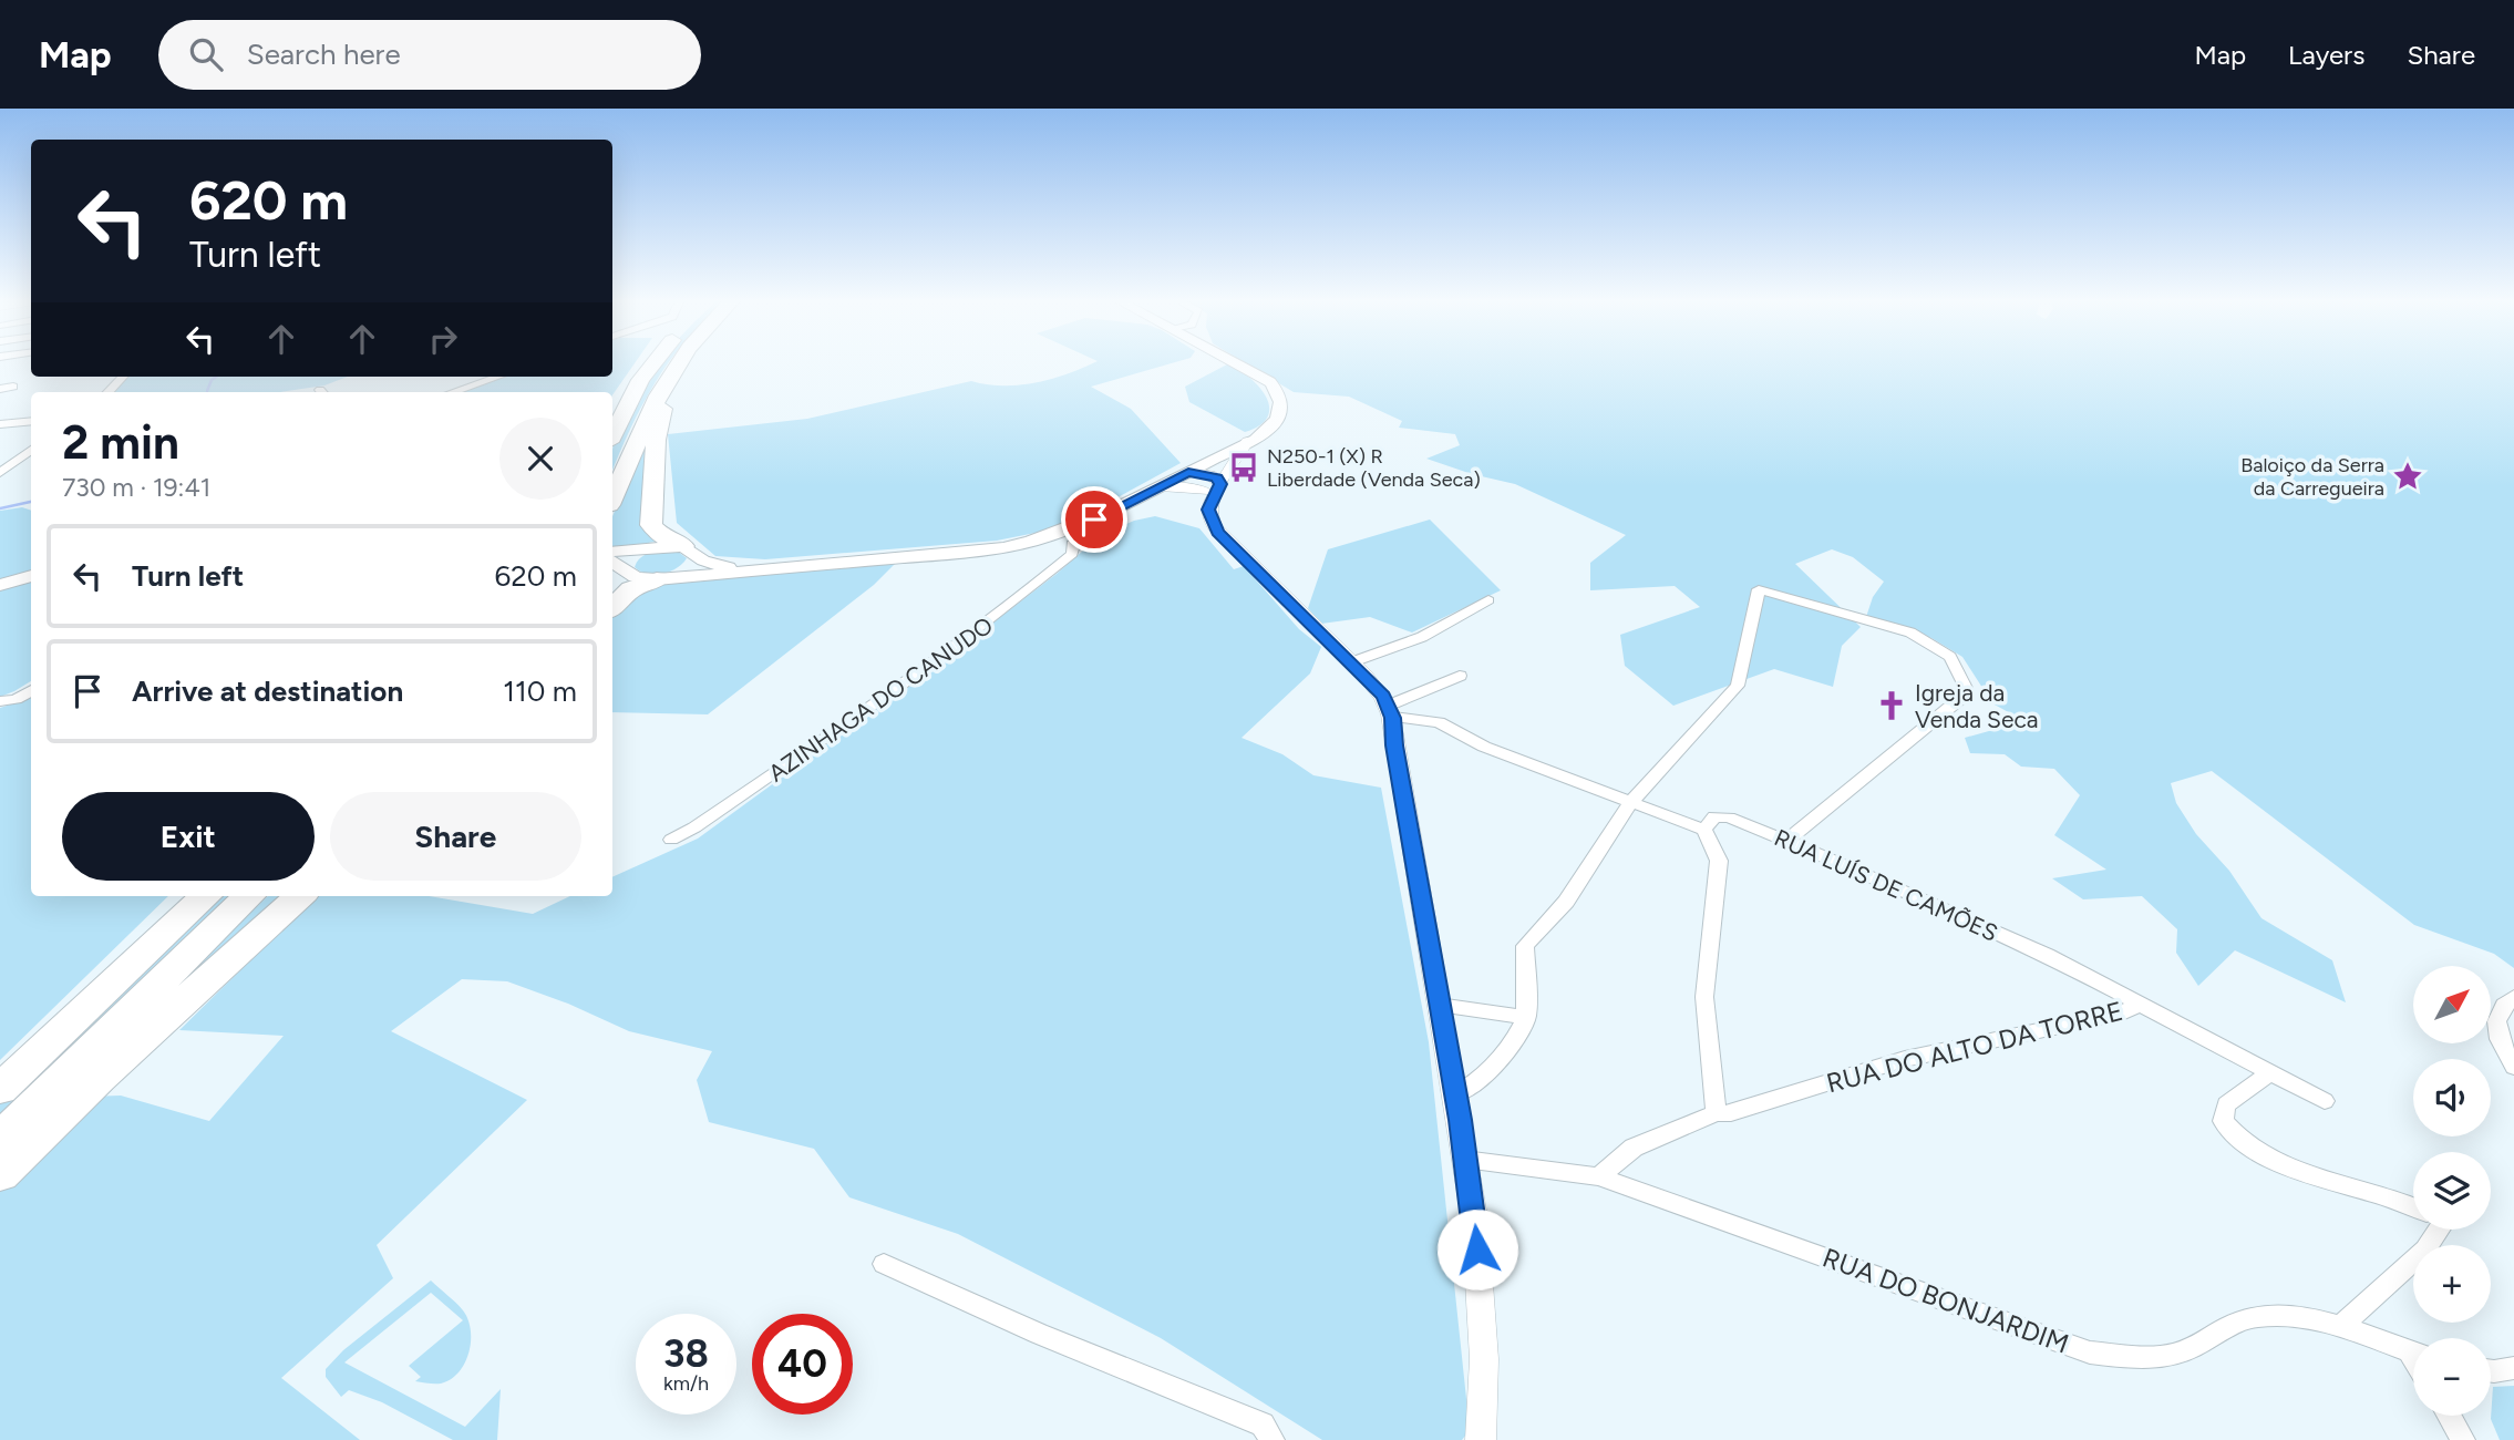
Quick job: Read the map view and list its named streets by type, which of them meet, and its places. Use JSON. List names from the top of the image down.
{
  "streets": {
    "street": [
      "AZINHAGA DO CANUDO",
      "RUA LUÍS DE CAMÕES",
      "RUA DO ALTO DA TORRE",
      "RUA DO BONJARDIM"
    ]
  },
  "crossings": [
    ["RUA LUÍS DE CAMÕES", "RUA DO ALTO DA TORRE"],
    ["RUA DO ALTO DA TORRE", "RUA DO BONJARDIM"]
  ],
  "places": {
    "bus stop": ["N250-1 (X) R Liberdade (Venda Seca)"],
    "place": ["Baloiço da Serra da Carregueira"],
    "church": ["Igreja da Venda Seca"]
  },
  "north": "top right",
  "page": {
    "header": "Map",
    "search": "Search here",
    "nav": ["Map", "Layers", "Share"],
    "turn": ["620 m", "Turn left"],
    "heading": ["2 min", "730 m · 19:41"],
    "list": [
      {
        "name": "Turn left",
        "value": "620 m"
      },
      {
        "name": "Arrive at destination",
        "value": "110 m"
      }
    ],
    "buttons": ["Exit", "Share"],
    "map_buttons": ["+", "−"],
    "speed": "38 km/h",
    "limit": "40"
  }
}
